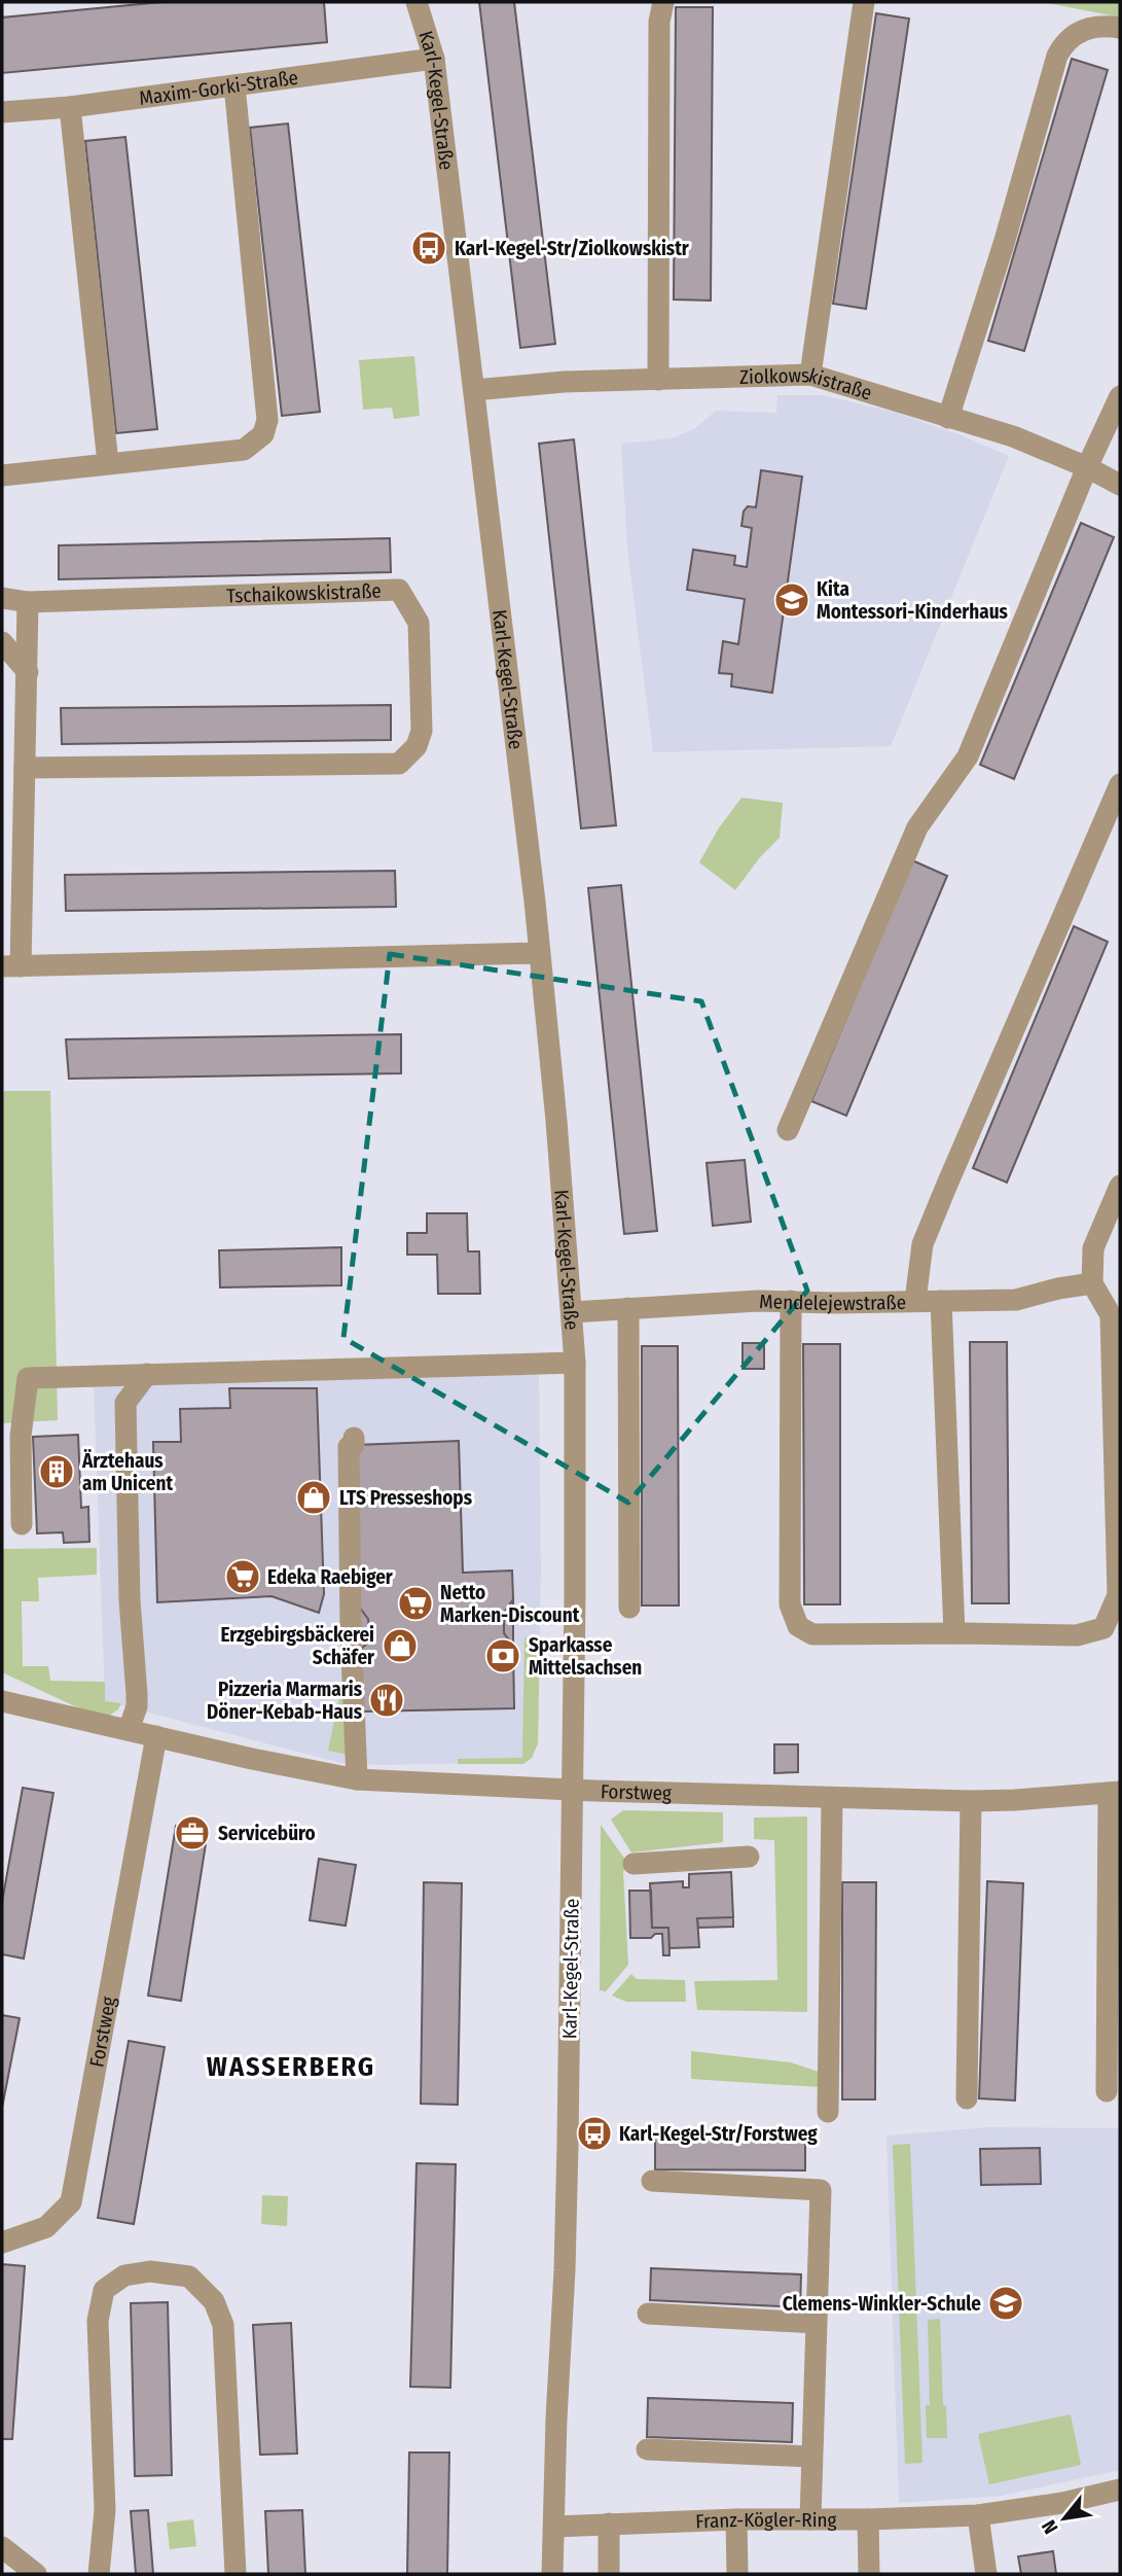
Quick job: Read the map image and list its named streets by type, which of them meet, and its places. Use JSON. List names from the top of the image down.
{
  "streets": {
    "street": [
      "Maxim-Gorki-Straße",
      "Karl-Kegel-Straße",
      "Ziolkowskistraße",
      "Tschaikowskistraße",
      "Mendelejewstraße",
      "Forstweg",
      "Franz-Kögler-Ring"
    ]
  },
  "crossings": [
    ["Maxim-Gorki-Straße", "Karl-Kegel-Straße"],
    ["Karl-Kegel-Straße", "Ziolkowskistraße"],
    ["Karl-Kegel-Straße", "Mendelejewstraße"],
    ["Karl-Kegel-Straße", "Forstweg"],
    ["Karl-Kegel-Straße", "Franz-Kögler-Ring"]
  ],
  "districts": ["WASSERBERG"],
  "places": {
    "bus stop": ["Karl-Kegel-Str/Ziolkowskistr", "Karl-Kegel-Str/Forstweg"],
    "school or university": ["Kita Montessori-Kinderhaus", "Clemens-Winkler-Schule"],
    "building": ["Ärztehaus am Unicent"],
    "shop": ["LTS Presseshops", "Erzgebirgsbäckerei Schäfer"],
    "supermarket": ["Edeka Raebiger", "Netto Marken-Discount"],
    "bank": ["Sparkasse Mittelsachsen"],
    "restaurant": ["Pizzeria Marmaris Döner-Kebab-Haus"],
    "office": ["Servicebüro"]
  },
  "north": "bottom left"
}
